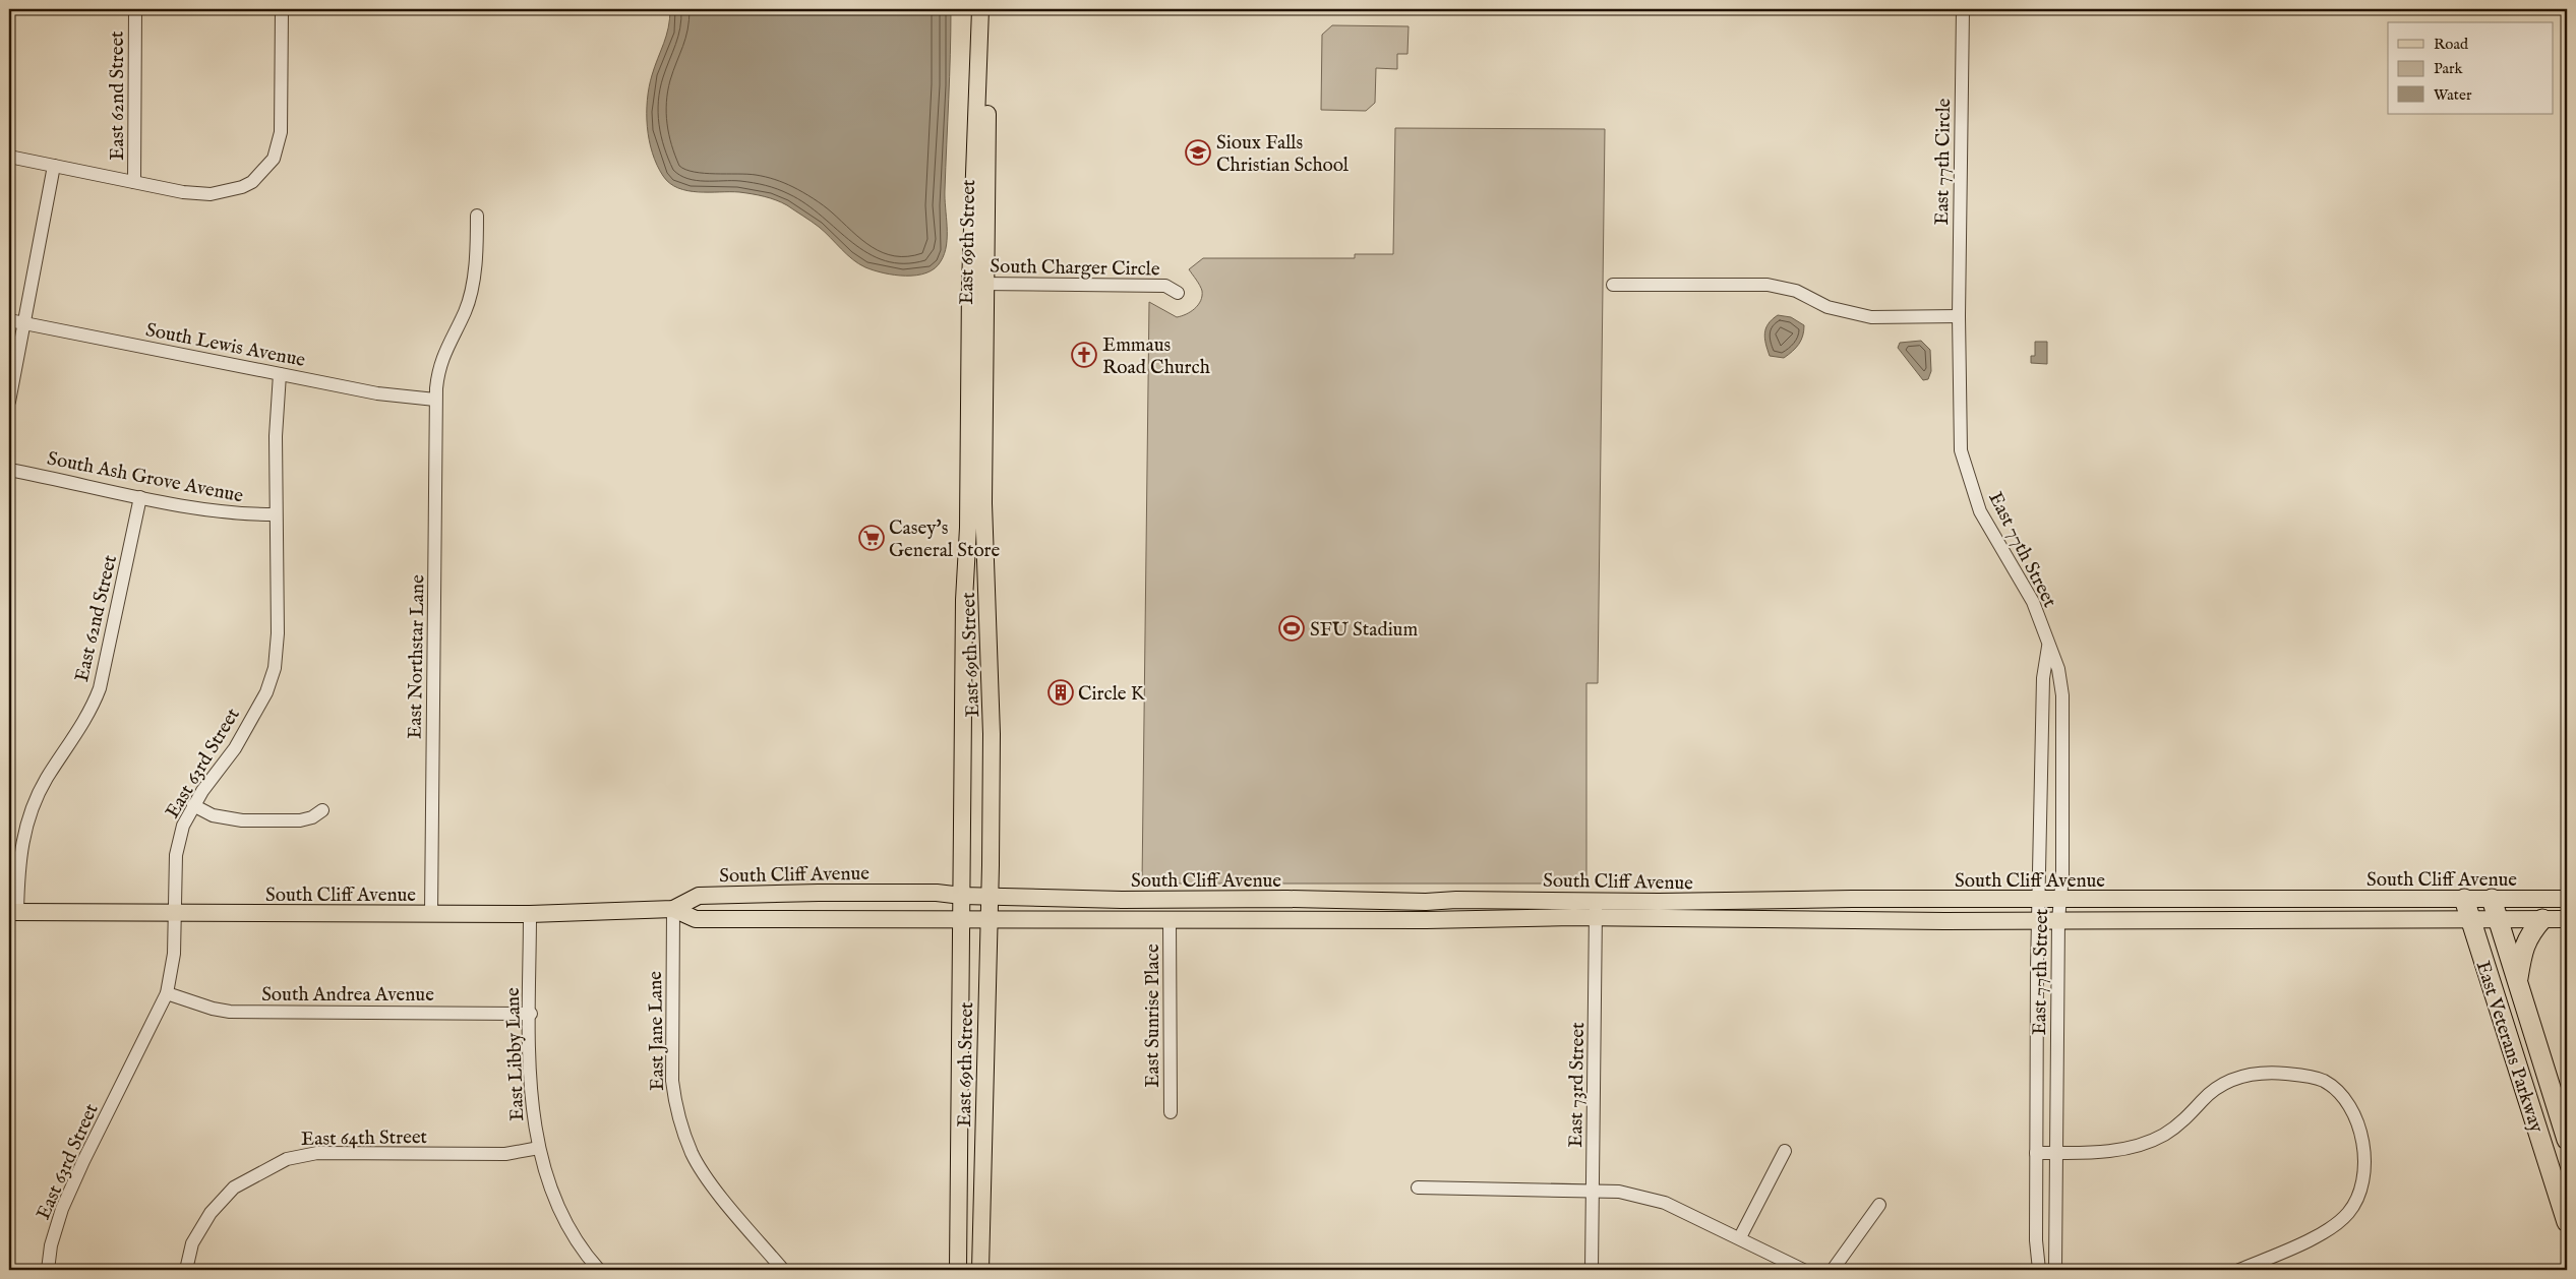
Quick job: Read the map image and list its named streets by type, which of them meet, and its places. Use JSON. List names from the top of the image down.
{
  "streets": {
    "highway": ["East Veterans Parkway"],
    "main road": ["East 69th Street", "South Cliff Avenue"],
    "street": [
      "East 62nd Street",
      "East 77th Circle",
      "South Charger Circle",
      "South Lewis Avenue",
      "South Ash Grove Avenue",
      "East 77th Street",
      "East Northstar Lane",
      "East 63rd Street",
      "South Andrea Avenue",
      "East Sunrise Place",
      "East Jane Lane",
      "East Libby Lane",
      "East 73rd Street",
      "East 64th Street"
    ]
  },
  "crossings": [
    ["East 62nd Street", "South Ash Grove Avenue"],
    ["East 62nd Street", "South Cliff Avenue"],
    ["East 77th Circle", "East 77th Street"],
    ["East 69th Street", "South Charger Circle"],
    ["East 69th Street", "South Cliff Avenue"],
    ["South Lewis Avenue", "East Northstar Lane"],
    ["South Lewis Avenue", "East 63rd Street"],
    ["South Ash Grove Avenue", "East 63rd Street"],
    ["East 77th Street", "South Cliff Avenue"],
    ["East Northstar Lane", "South Cliff Avenue"],
    ["East 63rd Street", "South Cliff Avenue"],
    ["East 63rd Street", "South Andrea Avenue"],
    ["South Cliff Avenue", "East Sunrise Place"],
    ["South Cliff Avenue", "East Jane Lane"],
    ["South Cliff Avenue", "East Veterans Parkway"],
    ["South Cliff Avenue", "East Libby Lane"],
    ["South Cliff Avenue", "East 73rd Street"],
    ["South Andrea Avenue", "East Libby Lane"],
    ["East Libby Lane", "East 64th Street"]
  ],
  "places": {
    "school or university": ["Sioux Falls Christian School"],
    "church": ["Emmaus Road Church"],
    "supermarket": ["Casey's General Store"],
    "sports": ["SFU Stadium"],
    "building": ["Circle K"]
  },
  "legend": ["Road", "Park", "Water"]
}
